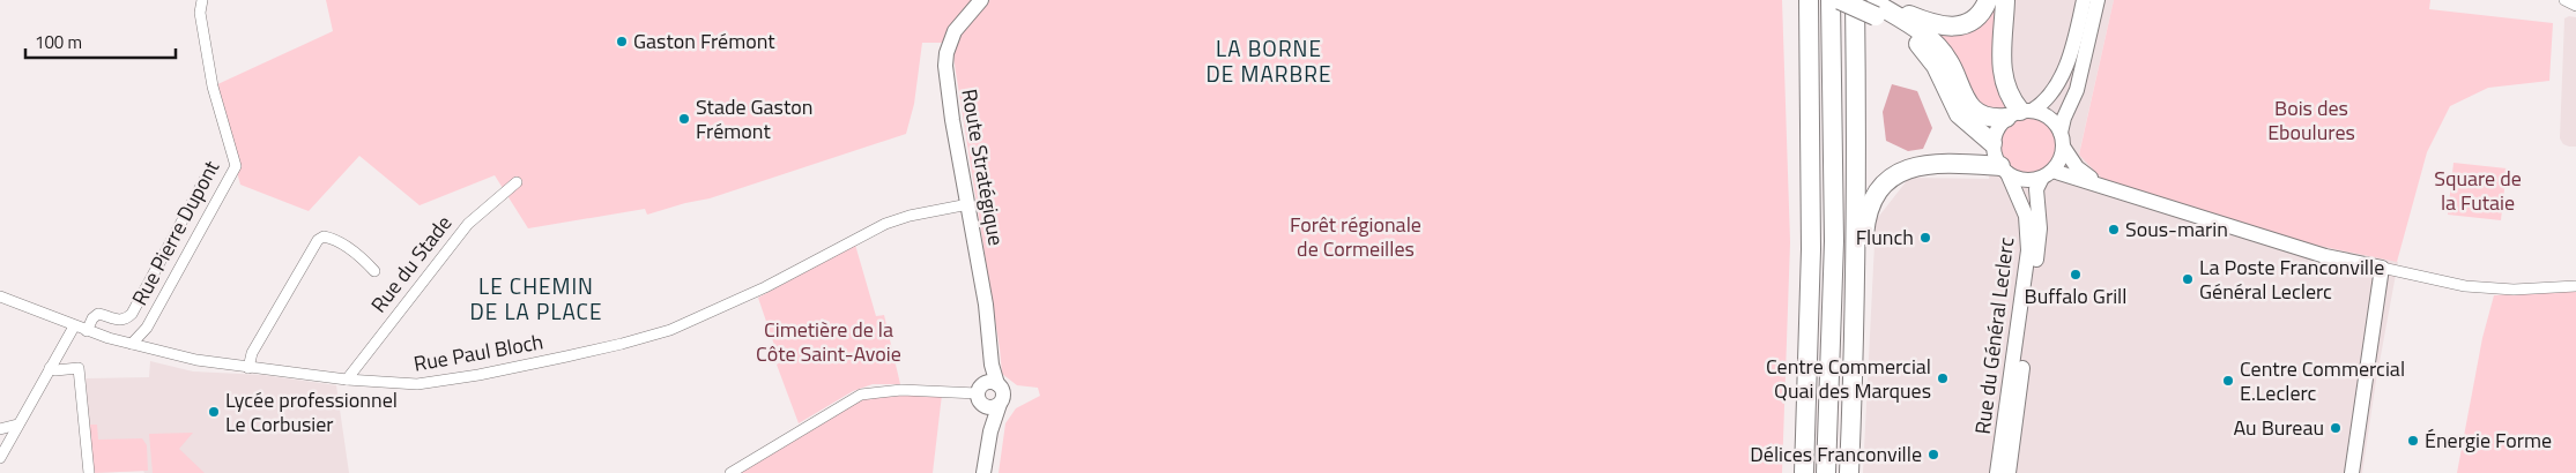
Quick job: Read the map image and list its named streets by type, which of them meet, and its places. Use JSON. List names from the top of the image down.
{
  "streets": {
    "main road": ["Route Stratégique", "Rue du Général Leclerc"],
    "street": ["Rue Pierre Dupont", "Rue du Stade", "Rue Paul Bloch"]
  },
  "crossings": [
    ["Route Stratégique", "Rue Paul Bloch"],
    ["Rue Pierre Dupont", "Rue Paul Bloch"],
    ["Rue du Stade", "Rue Paul Bloch"]
  ],
  "districts": ["LA BORNE DE MARBRE", "LE CHEMIN DE LA PLACE"],
  "parks": [
    "Bois des Eboulures",
    "Square de la Futaie",
    "Forêt régionale de Cormeilles",
    "Cimetière de la Côte Saint-Avoie"
  ],
  "places": [
    "Gaston Frémont",
    "Stade Gaston Frémont",
    "Sous-marin",
    "Flunch",
    "Buffalo Grill",
    "La Poste Franconville Général Leclerc",
    "Centre Commercial Quai des Marques",
    "Centre Commercial E.Leclerc",
    "Lycée professionnel Le Corbusier",
    "Au Bureau",
    "Énergie Forme",
    "Délices Franconville"
  ],
  "scale_bar": "100 m"
}
